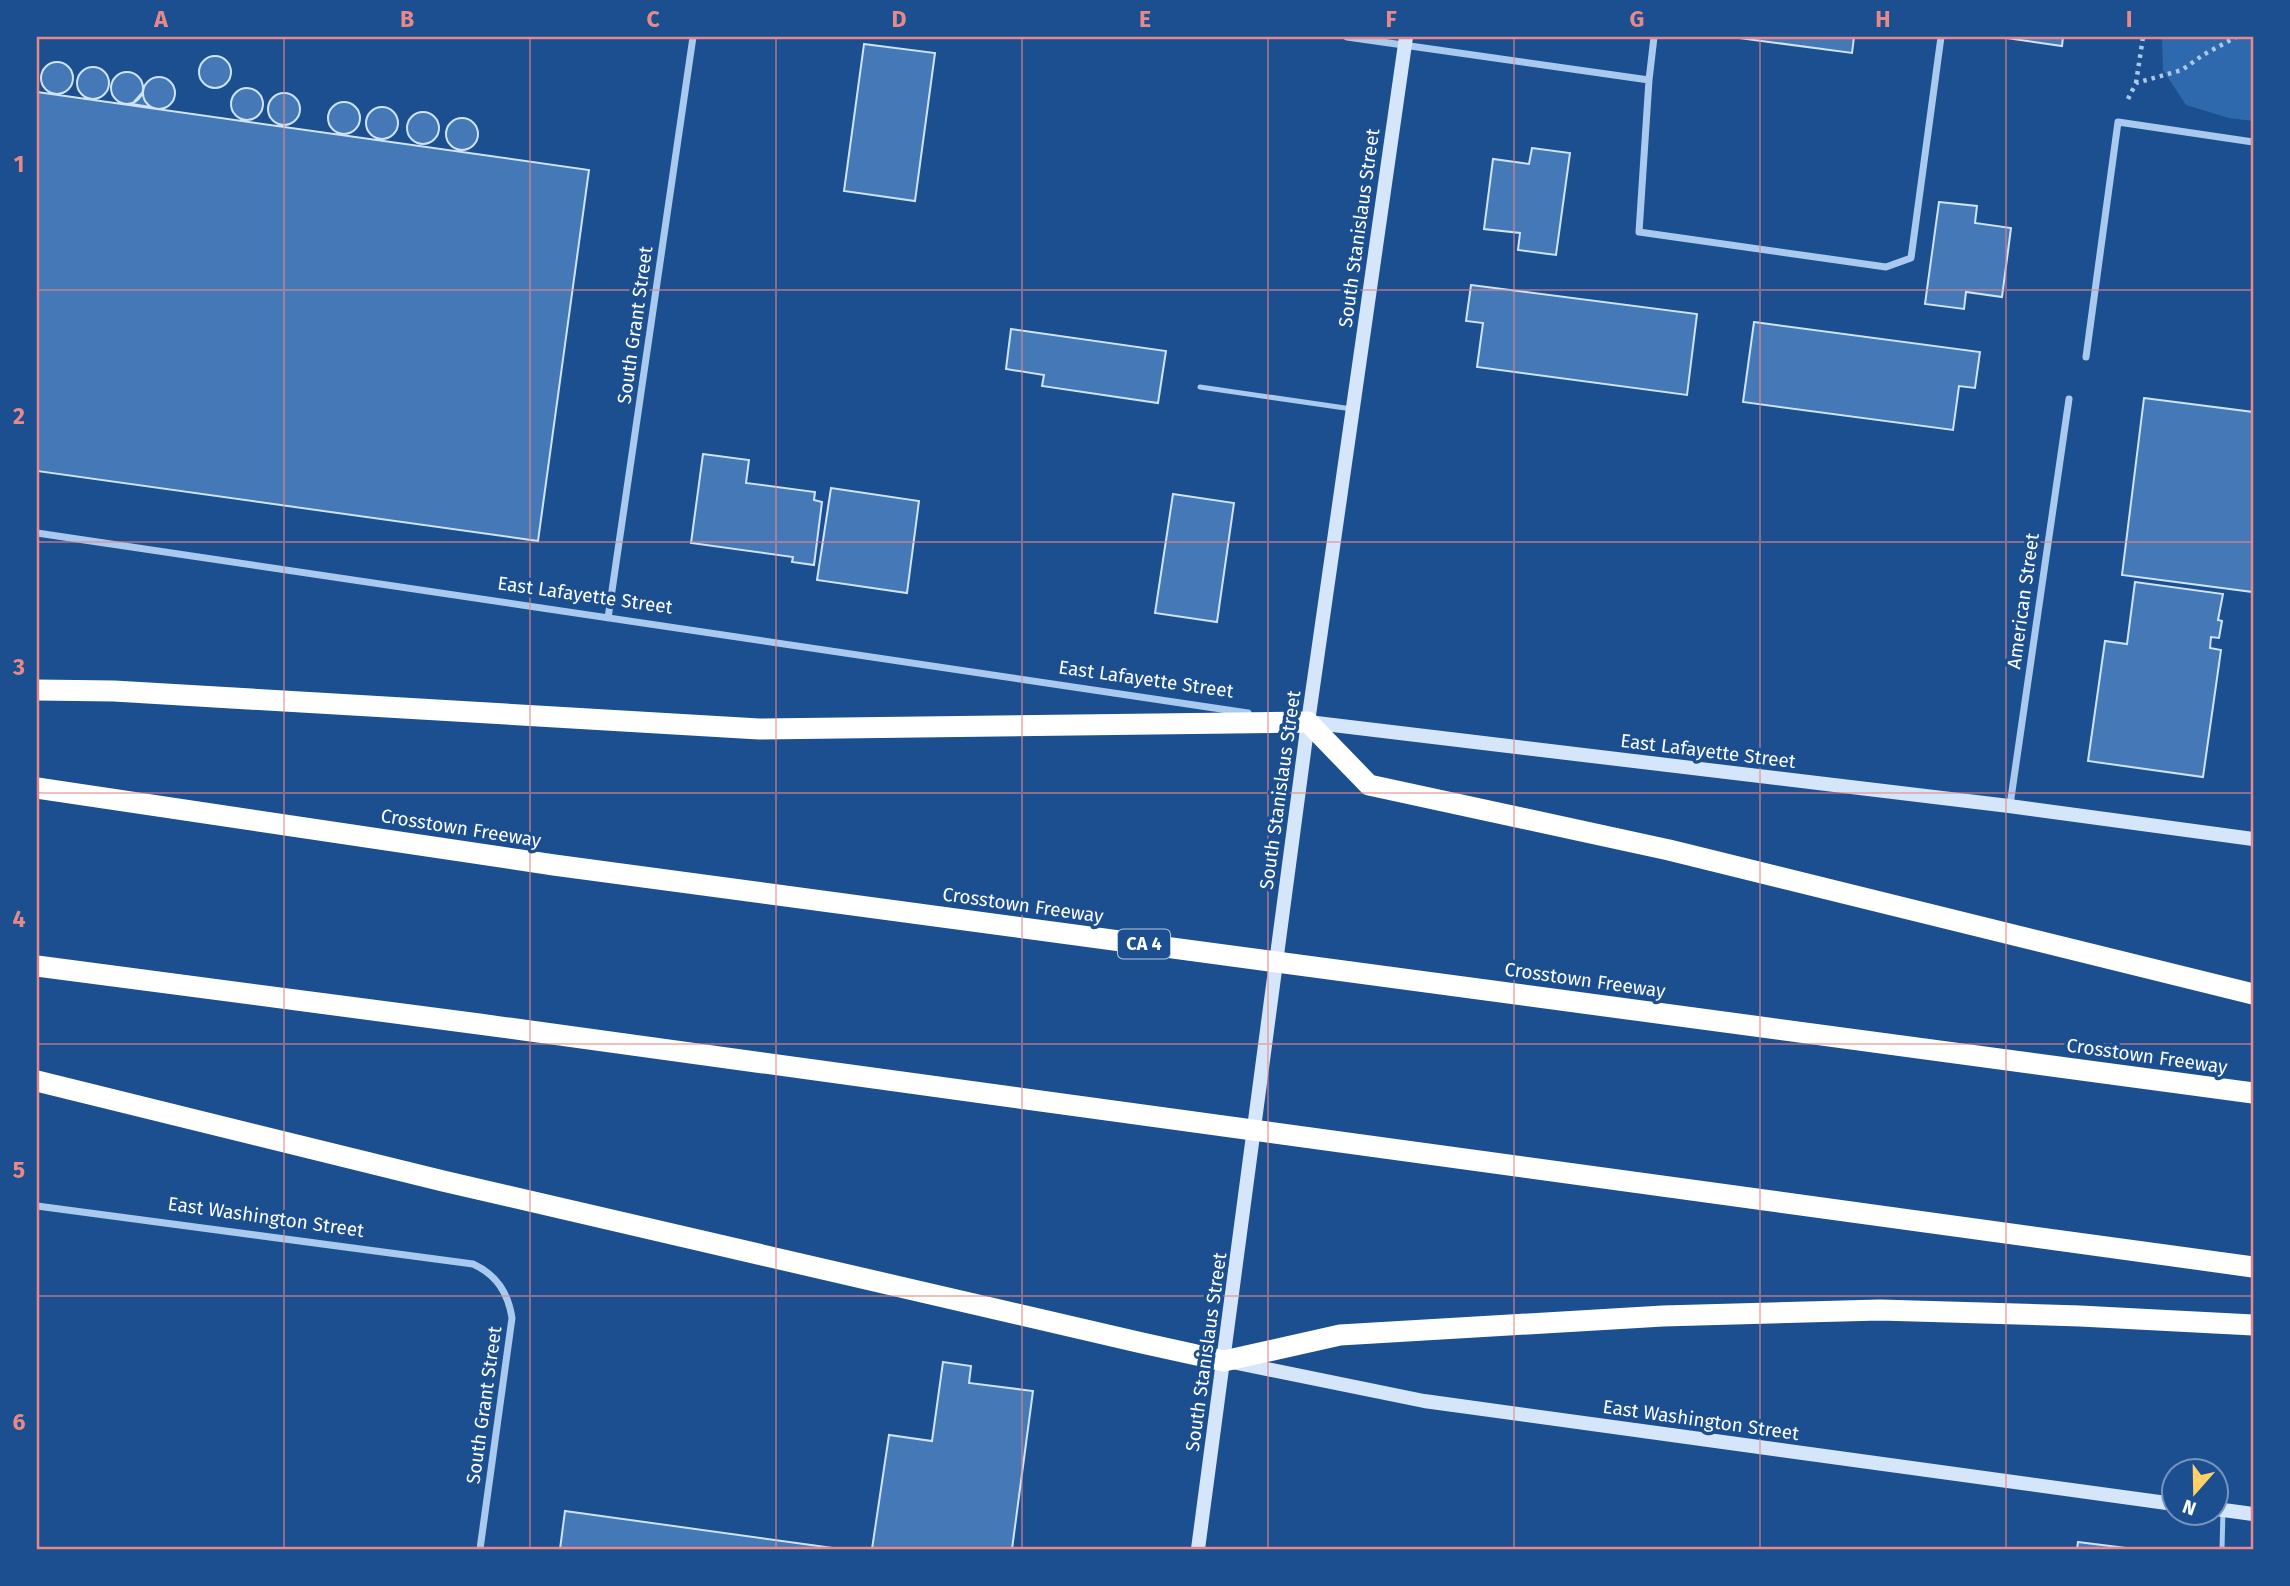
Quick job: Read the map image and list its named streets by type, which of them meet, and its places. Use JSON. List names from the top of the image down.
{
  "streets": {
    "highway": ["Crosstown Freeway", "CA 4"],
    "street": [
      "South Stanislaus Street",
      "South Grant Street",
      "East Lafayette Street",
      "American Street",
      "East Washington Street"
    ]
  },
  "crossings": [
    ["South Stanislaus Street", "East Lafayette Street"],
    ["South Stanislaus Street", "East Washington Street"],
    ["South Grant Street", "East Lafayette Street"],
    ["South Grant Street", "East Washington Street"],
    ["East Lafayette Street", "American Street"]
  ],
  "north": "bottom",
  "grid": {
    "columns": [
      "A",
      "B",
      "C",
      "D",
      "E",
      "F",
      "G",
      "H",
      "I"
    ],
    "rows": [
      "1",
      "2",
      "3",
      "4",
      "5",
      "6"
    ]
  }
}
